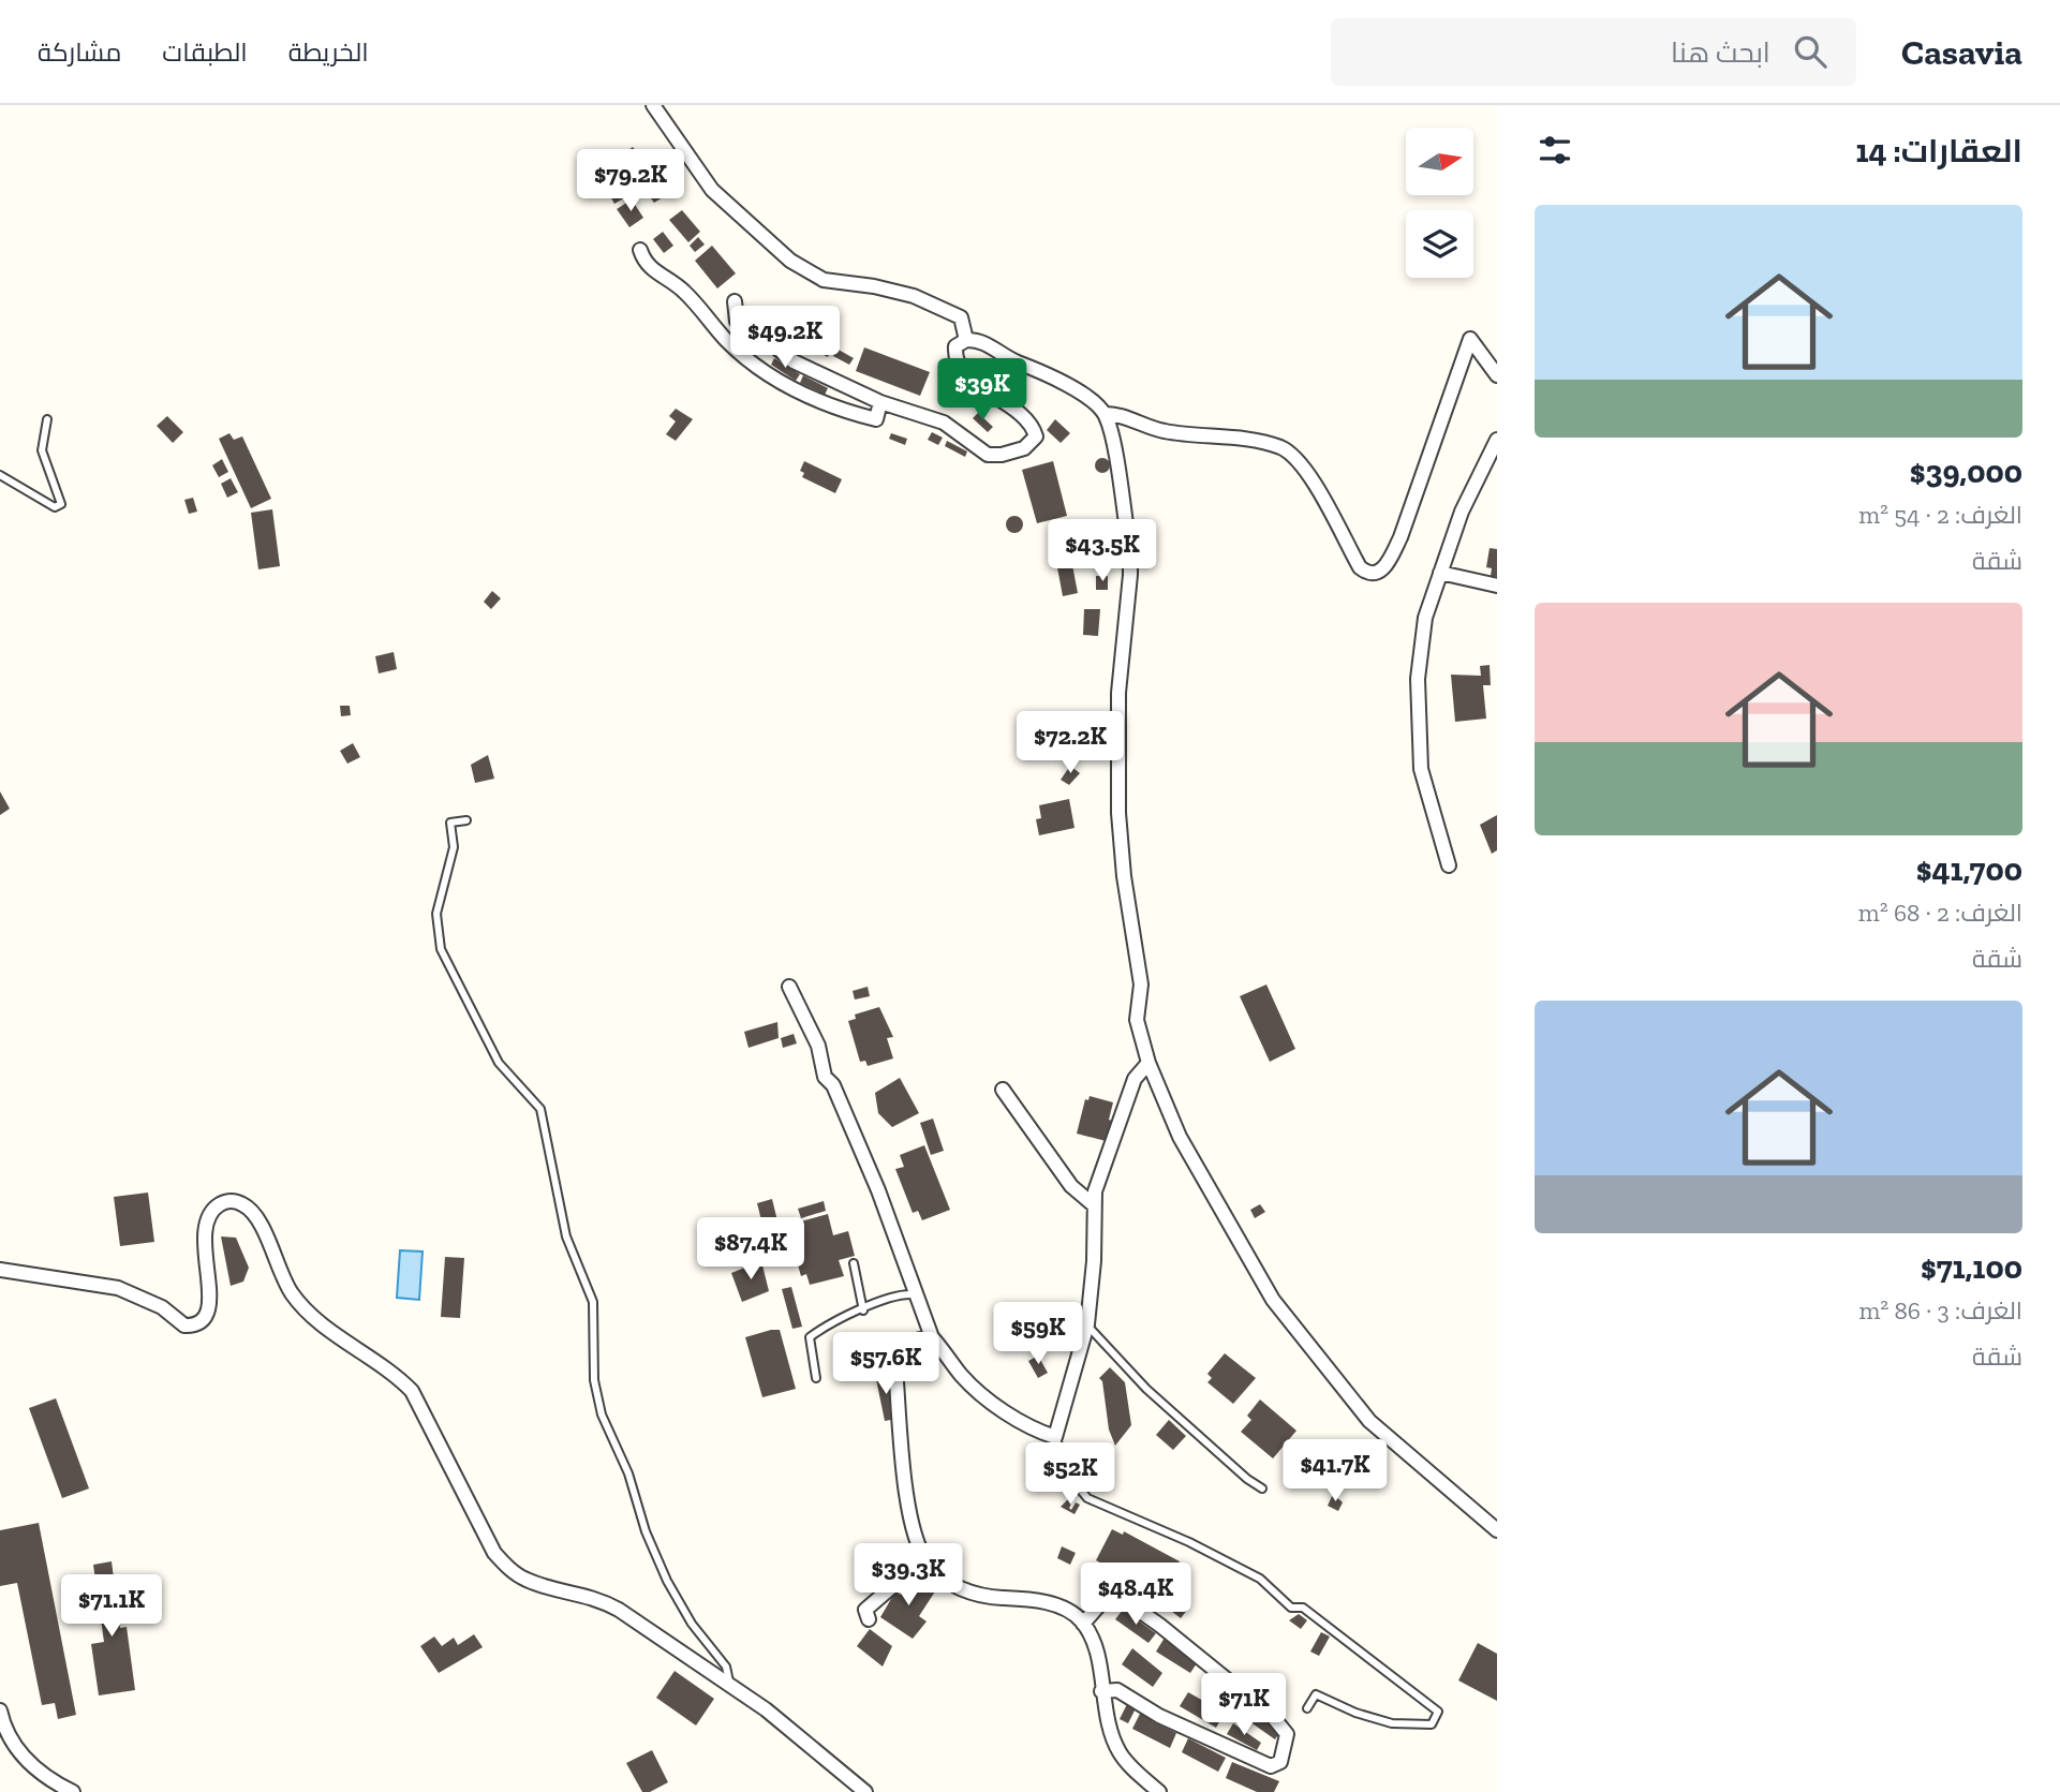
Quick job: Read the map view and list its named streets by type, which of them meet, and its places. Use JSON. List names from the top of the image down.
{
  "north": "right",
  "page": {
    "header": "Casavia",
    "search": "ابحث هنا",
    "nav": ["الخريطة", "الطبقات", "مشاركة"],
    "heading": "العقارات: 14",
    "price": [
      "$79.2K",
      "$49.2K",
      "$39K",
      "$43.5K",
      "$72.2K",
      "$87.4K",
      "$59K",
      "$57.6K",
      "$41.7K",
      "$52K",
      "$39.3K",
      "$48.4K",
      "$71.1K",
      "$71K"
    ],
    "list": [
      {
        "name": "$39,000",
        "note": "الغرف: 2 · 54 m² · شقة"
      },
      {
        "name": "$41,700",
        "note": "الغرف: 2 · 68 m² · شقة"
      },
      {
        "name": "$71,100",
        "note": "الغرف: 3 · 86 m² · شقة"
      }
    ]
  }
}
